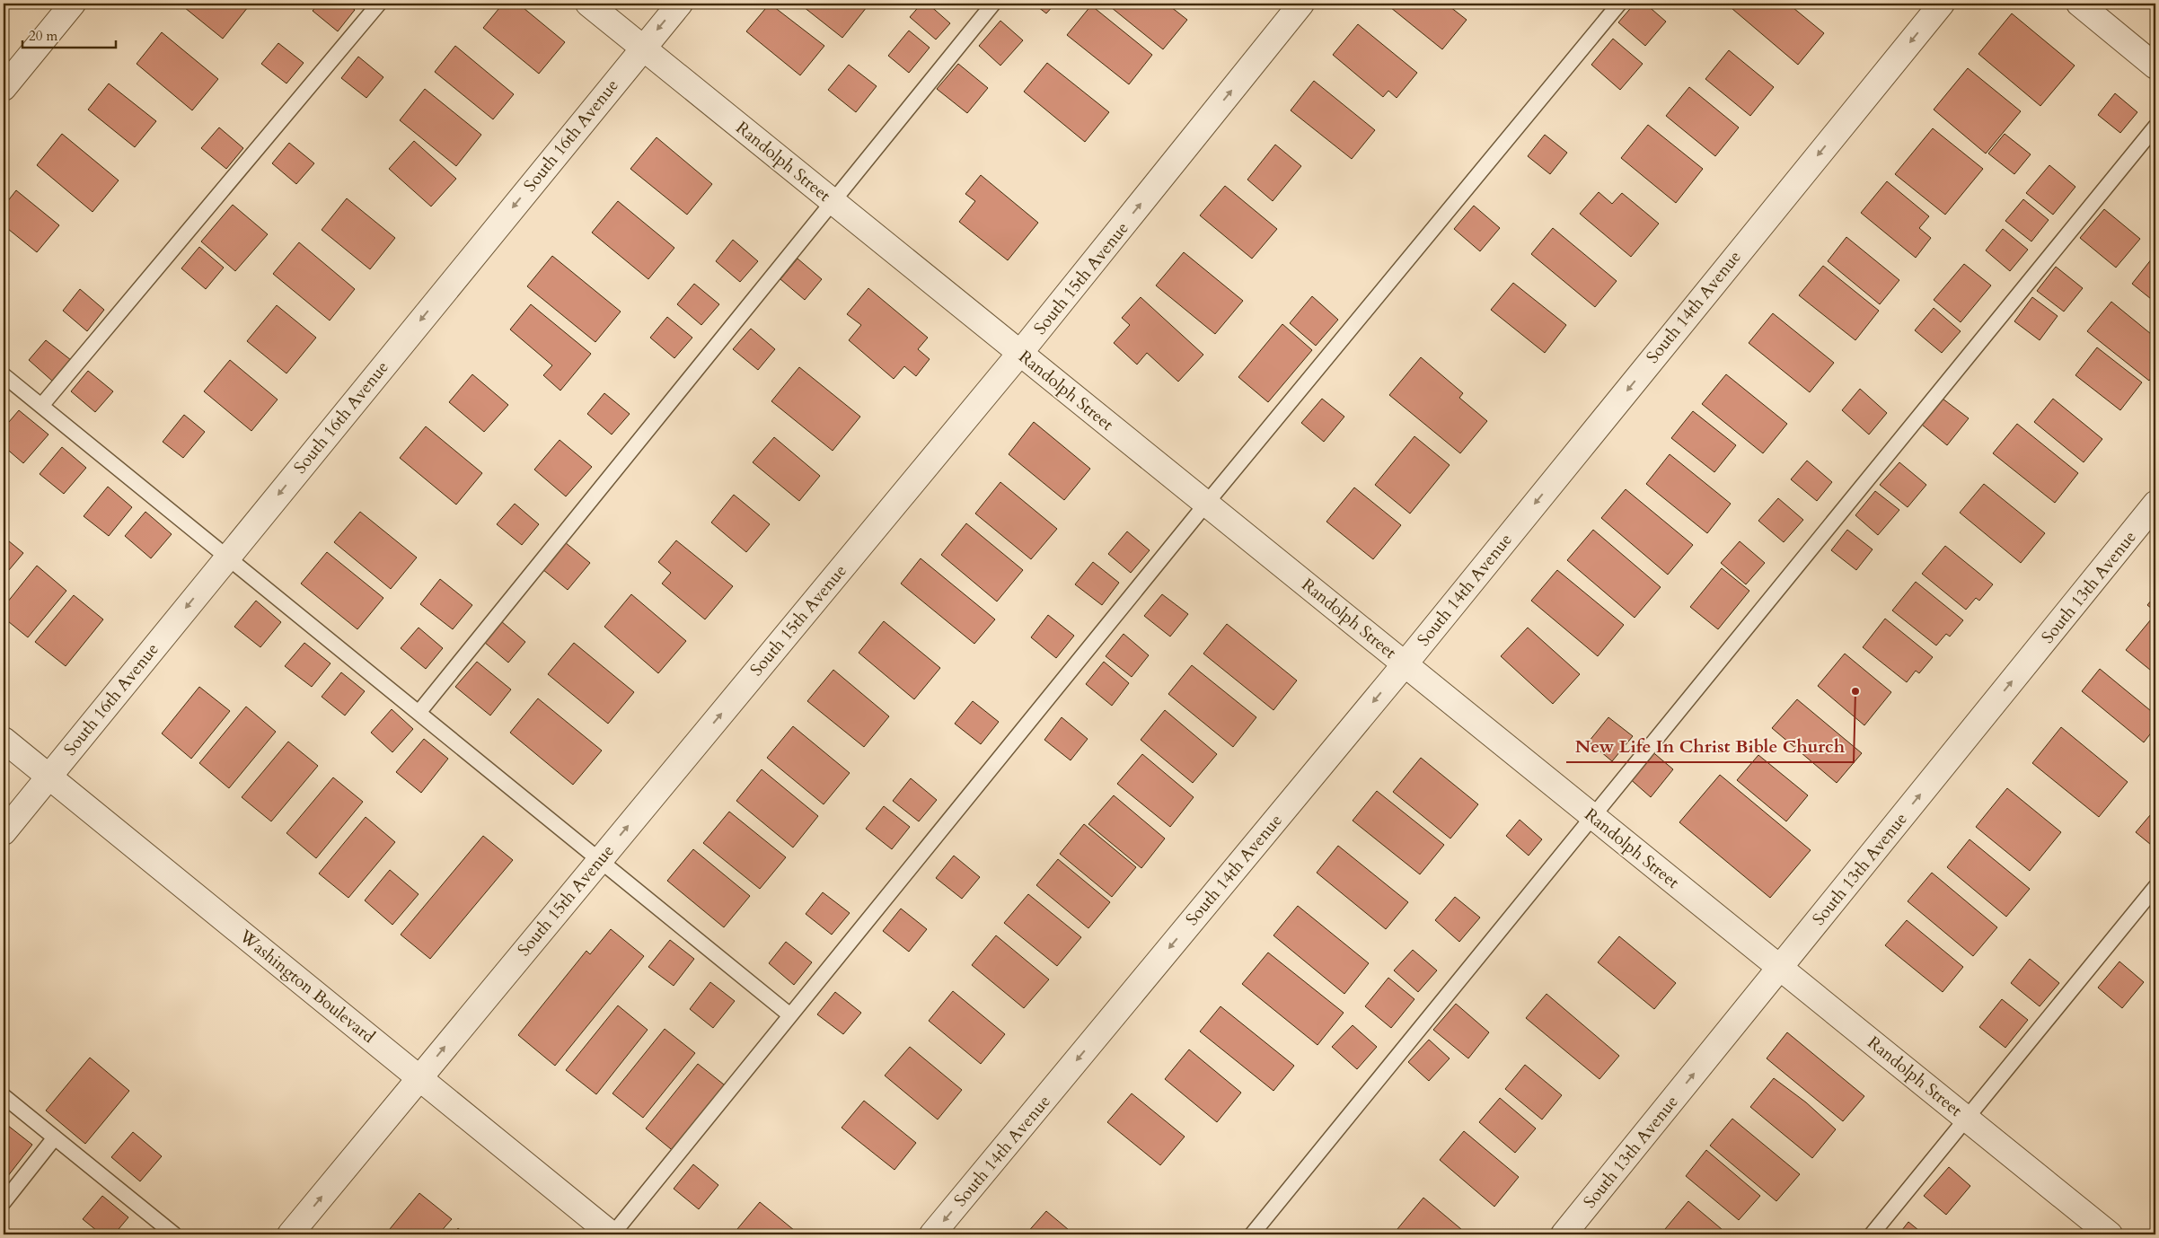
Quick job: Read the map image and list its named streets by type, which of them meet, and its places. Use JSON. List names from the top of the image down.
{
  "streets": {
    "street": [
      "South 16th Avenue",
      "Randolph Street",
      "South 15th Avenue",
      "South 14th Avenue",
      "South 13th Avenue",
      "Washington Boulevard"
    ]
  },
  "crossings": [
    ["South 16th Avenue", "Randolph Street"],
    ["South 16th Avenue", "Washington Boulevard"],
    ["Randolph Street", "South 15th Avenue"],
    ["Randolph Street", "South 14th Avenue"],
    ["Randolph Street", "South 13th Avenue"],
    ["South 15th Avenue", "Washington Boulevard"]
  ],
  "one_way": [
    "South 16th Avenue",
    "South 15th Avenue",
    "South 14th Avenue",
    "South 13th Avenue"
  ],
  "places": ["New Life In Christ Bible Church"],
  "scale_bar": "20 m"
}
